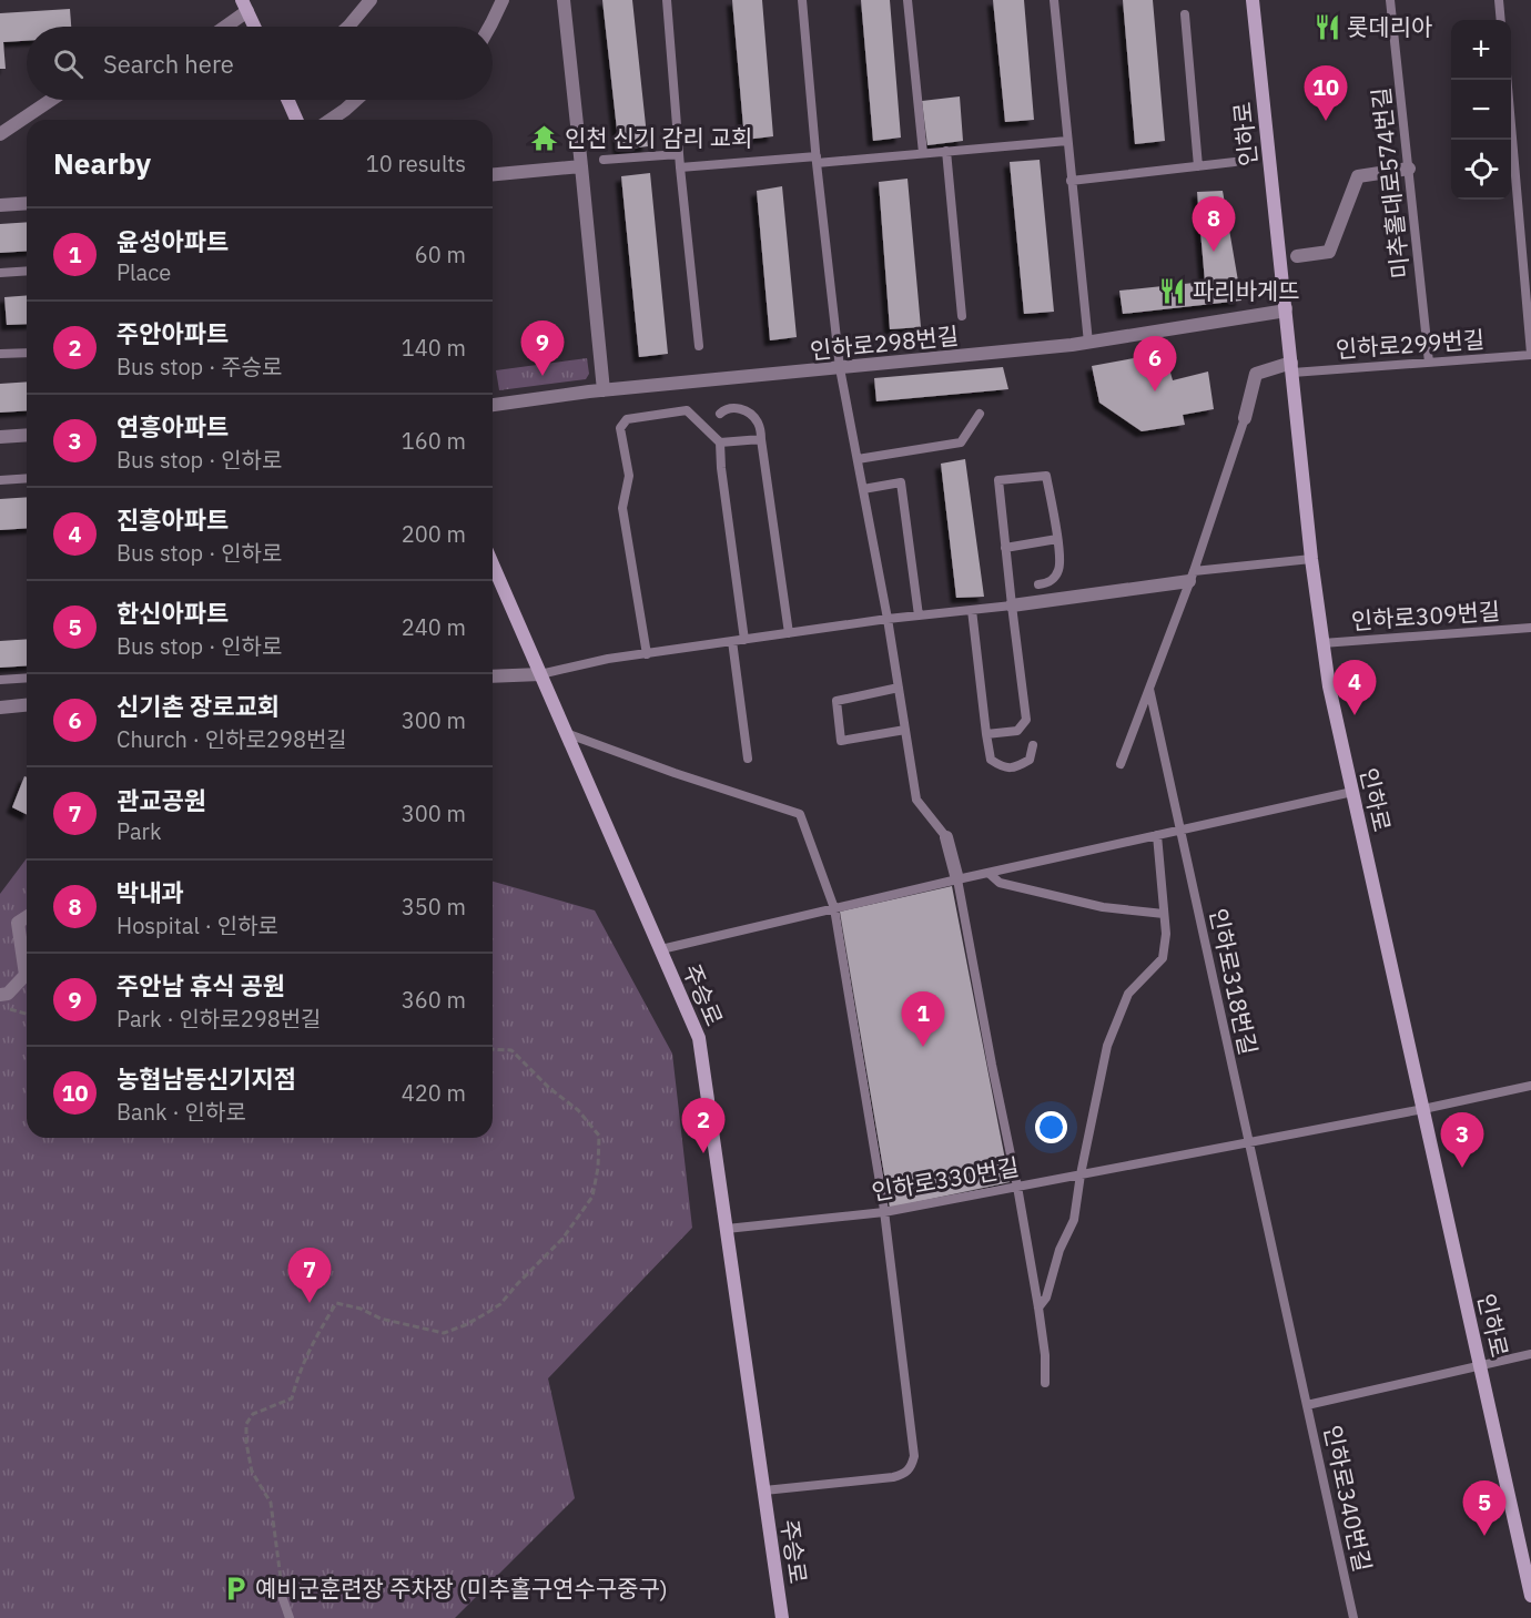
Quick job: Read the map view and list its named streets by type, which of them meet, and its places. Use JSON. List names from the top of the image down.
{
  "streets": {
    "main road": ["인하로", "주승로"],
    "street": ["인하로298번길"],
    "lane": [
      "미추홀대로574번길",
      "인하로299번길",
      "인하로309번길",
      "인하로318번길",
      "인하로330번길",
      "인하로340번길"
    ]
  },
  "crossings": [
    ["인하로", "인하로298번길"],
    ["인하로", "인하로299번길"],
    ["인하로", "인하로309번길"],
    ["인하로", "인하로330번길"],
    ["인하로", "인하로340번길"],
    ["미추홀대로574번길", "인하로299번길"],
    ["인하로318번길", "인하로330번길"],
    ["주승로", "인하로330번길"]
  ],
  "places": {
    "restaurant": ["롯데리아", "파리바게뜨"],
    "temple": ["인천 신기 감리 교회"],
    "parking": ["예비군훈련장 주차장 (미추홀구연수구중구)"]
  },
  "page": {
    "map_buttons": ["+", "−"],
    "search": "Search here",
    "pins": [
      "10",
      "8",
      "9",
      "6",
      "4",
      "1",
      "2",
      "3",
      "7",
      "5"
    ],
    "heading": ["Nearby", "10 results"],
    "list": [
      {
        "mark": "1",
        "name": "윤성아파트",
        "note": "Place",
        "value": "60 m"
      },
      {
        "mark": "2",
        "name": "주안아파트",
        "note": "Bus stop · 주승로",
        "value": "140 m"
      },
      {
        "mark": "3",
        "name": "연흥아파트",
        "note": "Bus stop · 인하로",
        "value": "160 m"
      },
      {
        "mark": "4",
        "name": "진흥아파트",
        "note": "Bus stop · 인하로",
        "value": "200 m"
      },
      {
        "mark": "5",
        "name": "한신아파트",
        "note": "Bus stop · 인하로",
        "value": "240 m"
      },
      {
        "mark": "6",
        "name": "신기촌 장로교회",
        "note": "Church · 인하로298번길",
        "value": "300 m"
      },
      {
        "mark": "7",
        "name": "관교공원",
        "note": "Park",
        "value": "300 m"
      },
      {
        "mark": "8",
        "name": "박내과",
        "note": "Hospital · 인하로",
        "value": "350 m"
      },
      {
        "mark": "9",
        "name": "주안남 휴식 공원",
        "note": "Park · 인하로298번길",
        "value": "360 m"
      },
      {
        "mark": "10",
        "name": "농협남동신기지점",
        "note": "Bank · 인하로",
        "value": "420 m"
      }
    ]
  }
}
